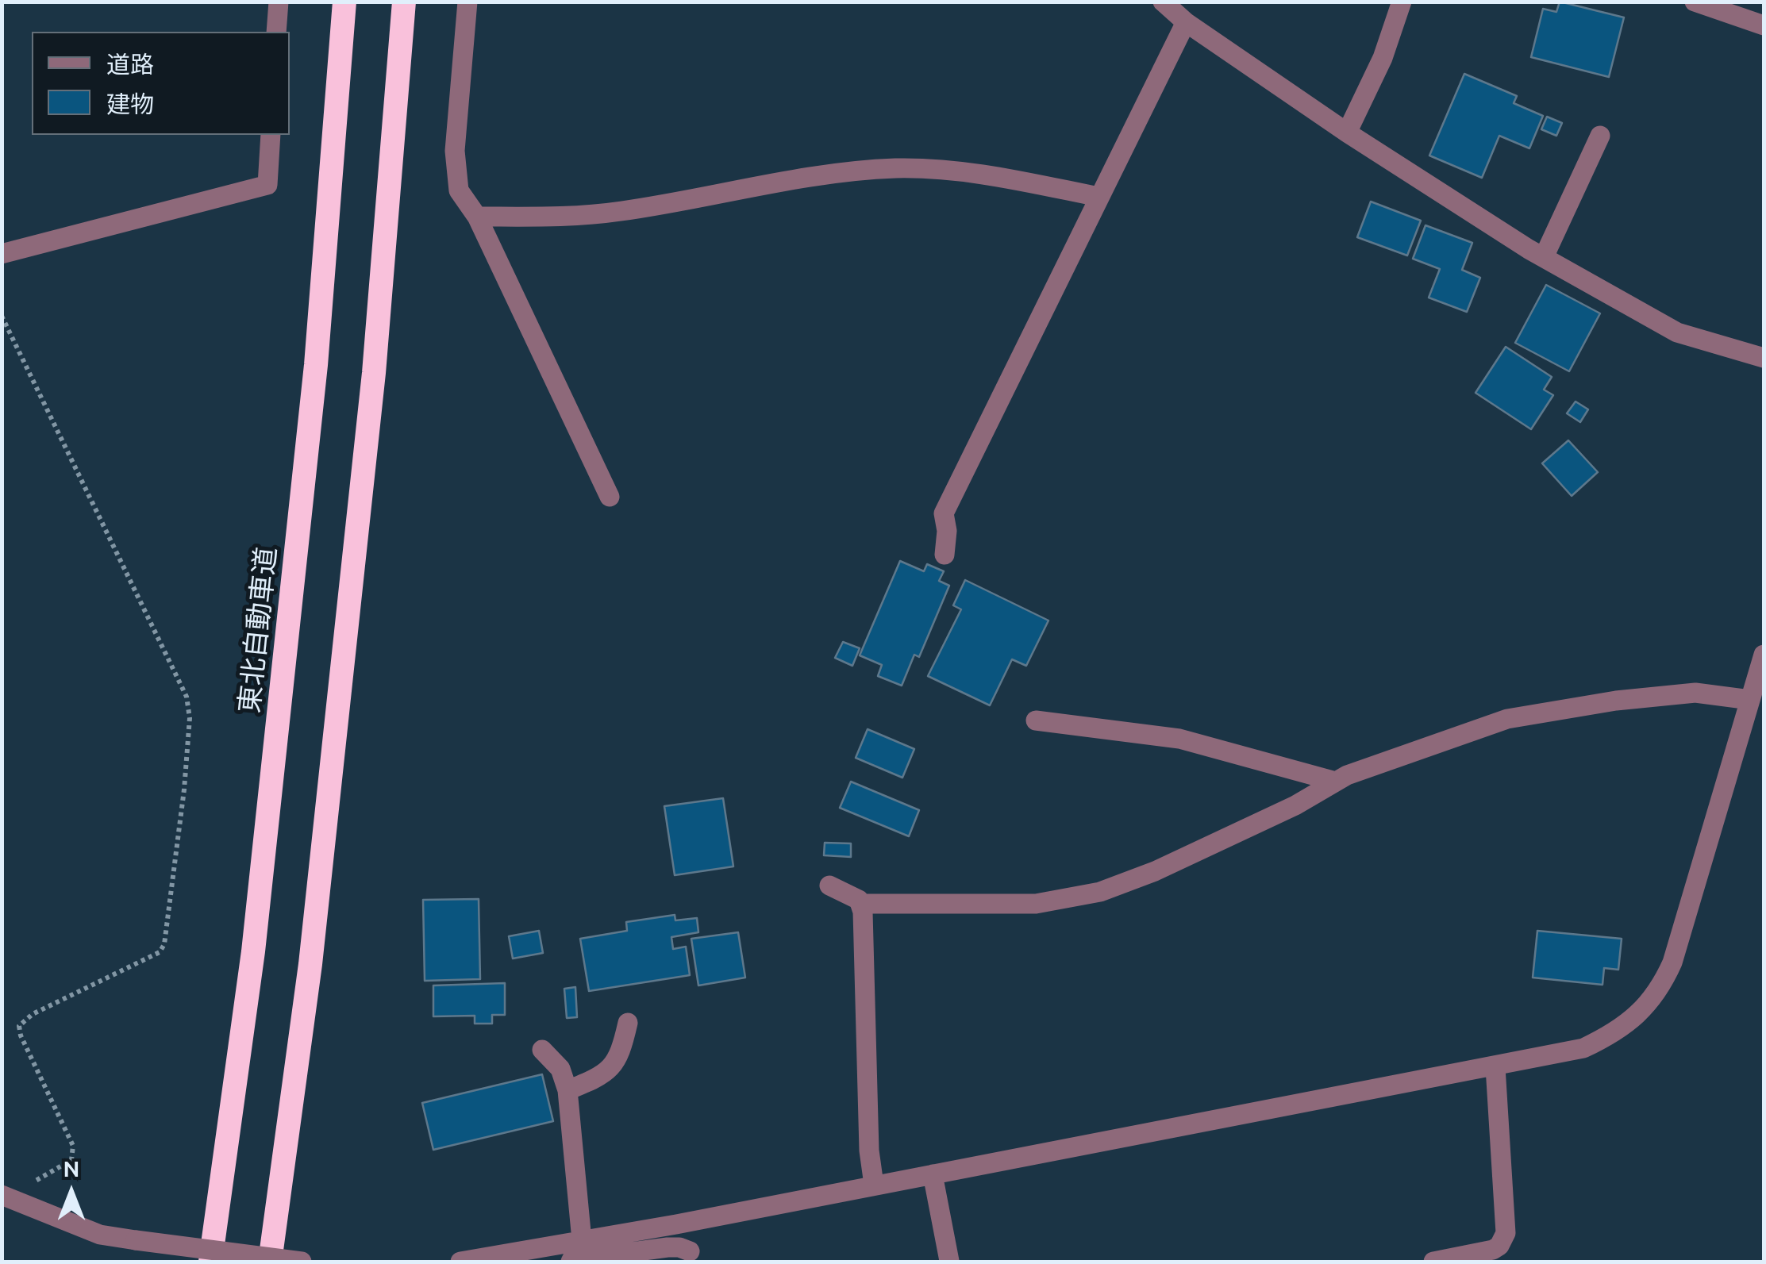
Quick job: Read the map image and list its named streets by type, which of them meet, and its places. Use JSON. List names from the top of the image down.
{
  "streets": {
    "highway": ["東北自動車道"]
  },
  "legend": ["道路", "建物"],
  "north": "top"
}
